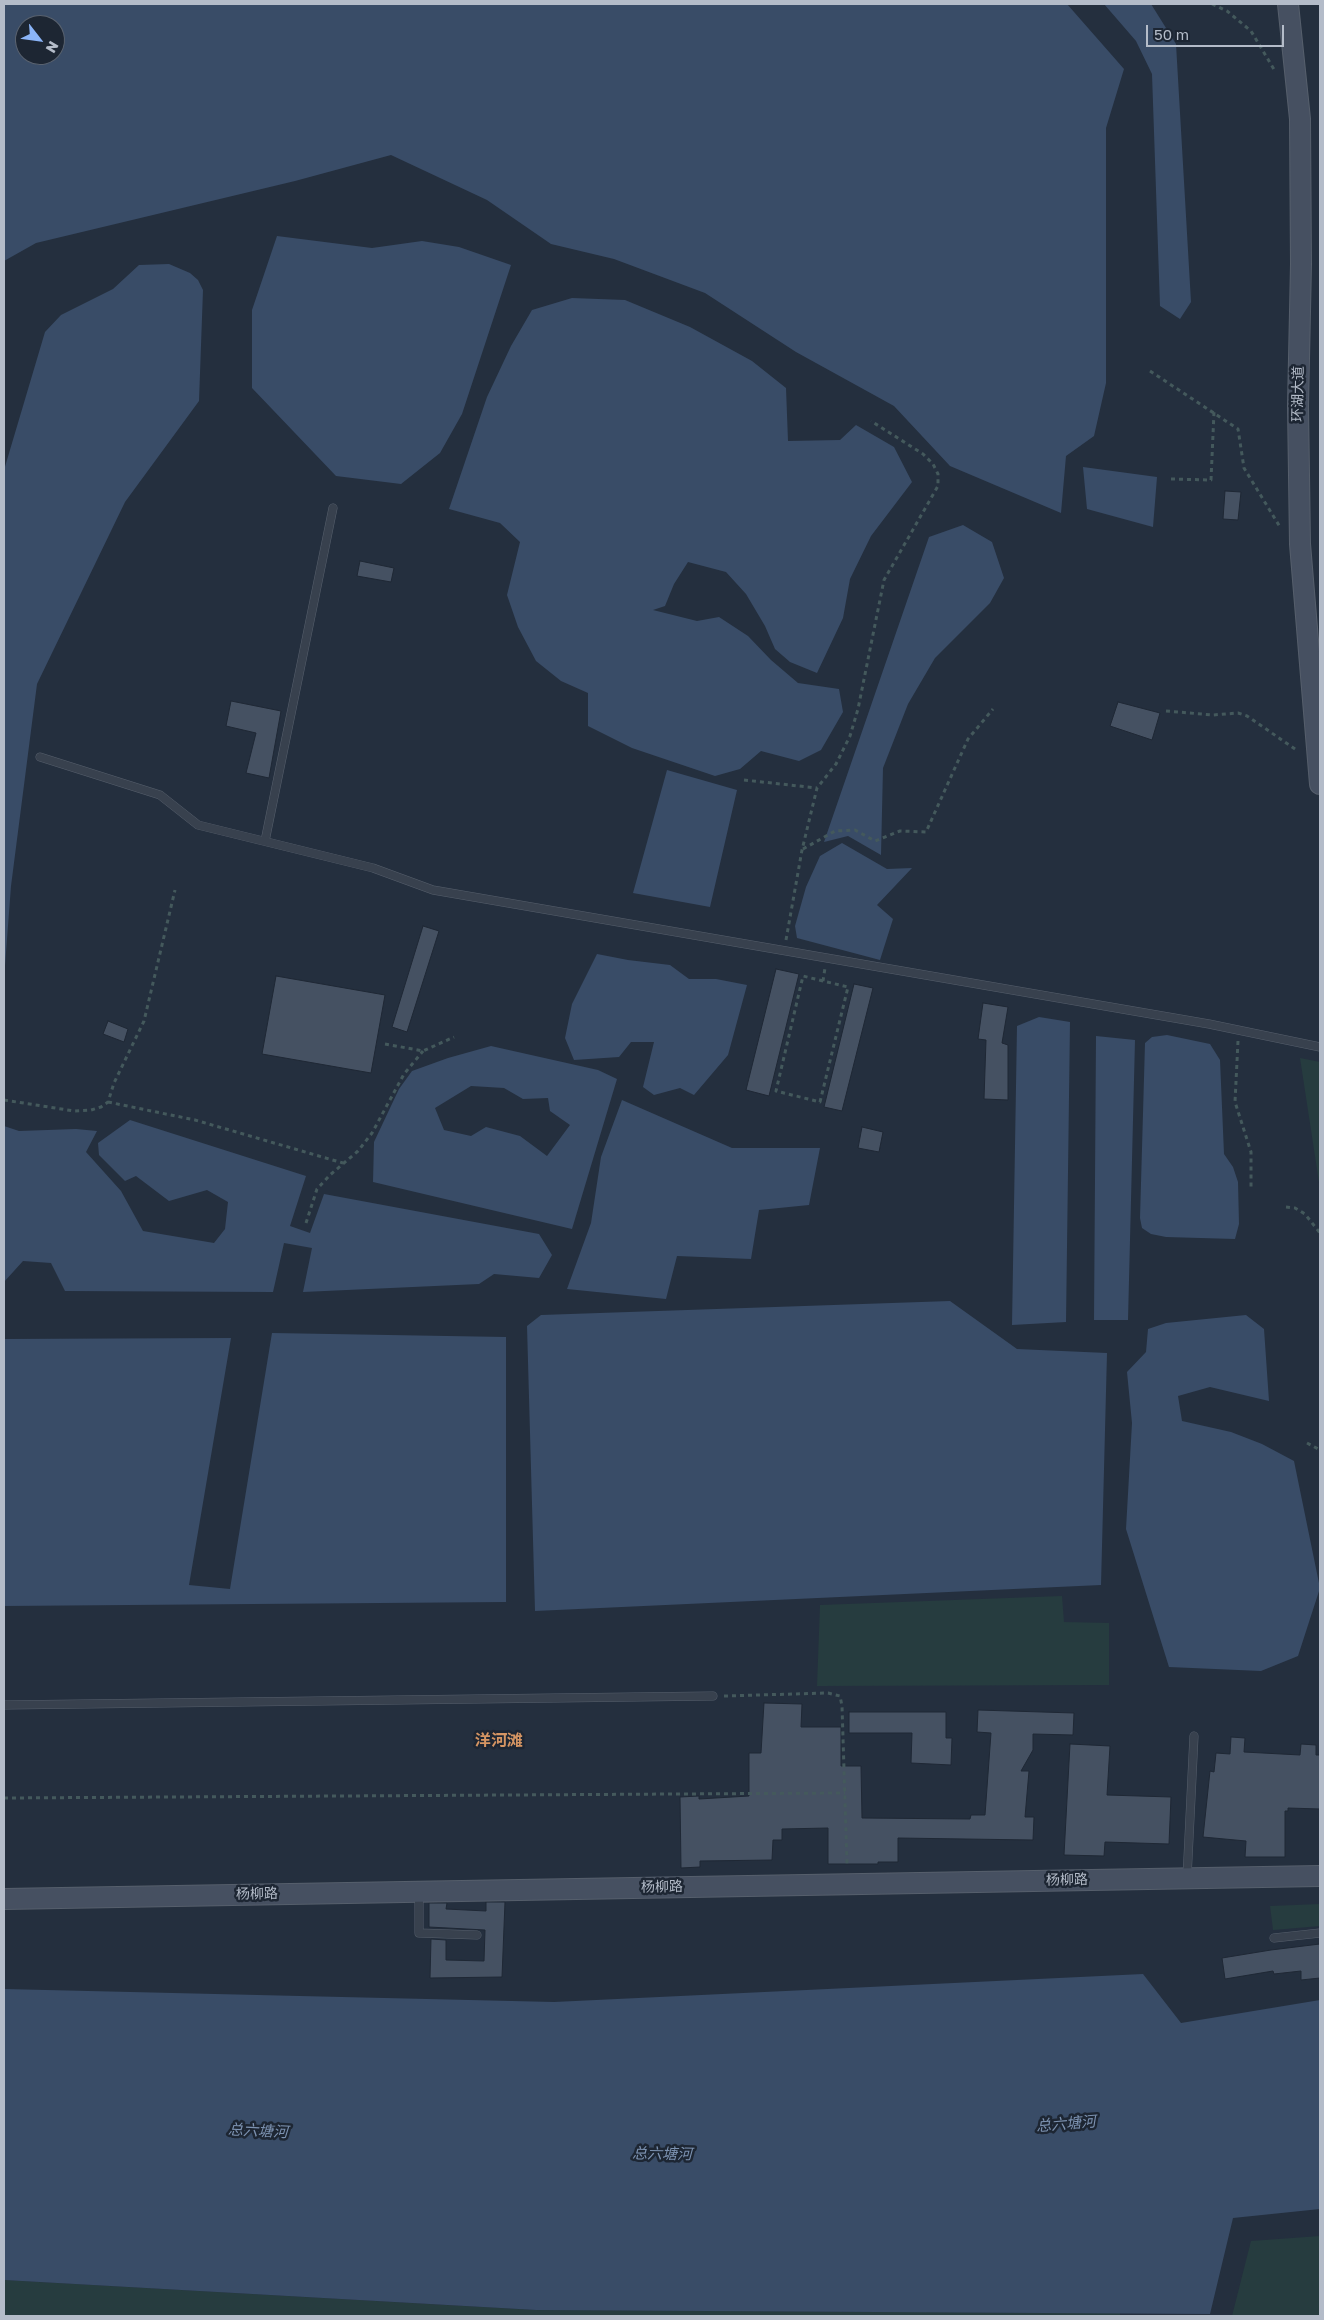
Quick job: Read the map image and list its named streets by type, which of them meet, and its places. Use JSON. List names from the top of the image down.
{
  "streets": {
    "street": ["环湖大道", "杨柳路"]
  },
  "districts": ["洋河滩"],
  "water": ["总六塘河"],
  "scale_bar": "50 m",
  "north": "bottom right"
}
